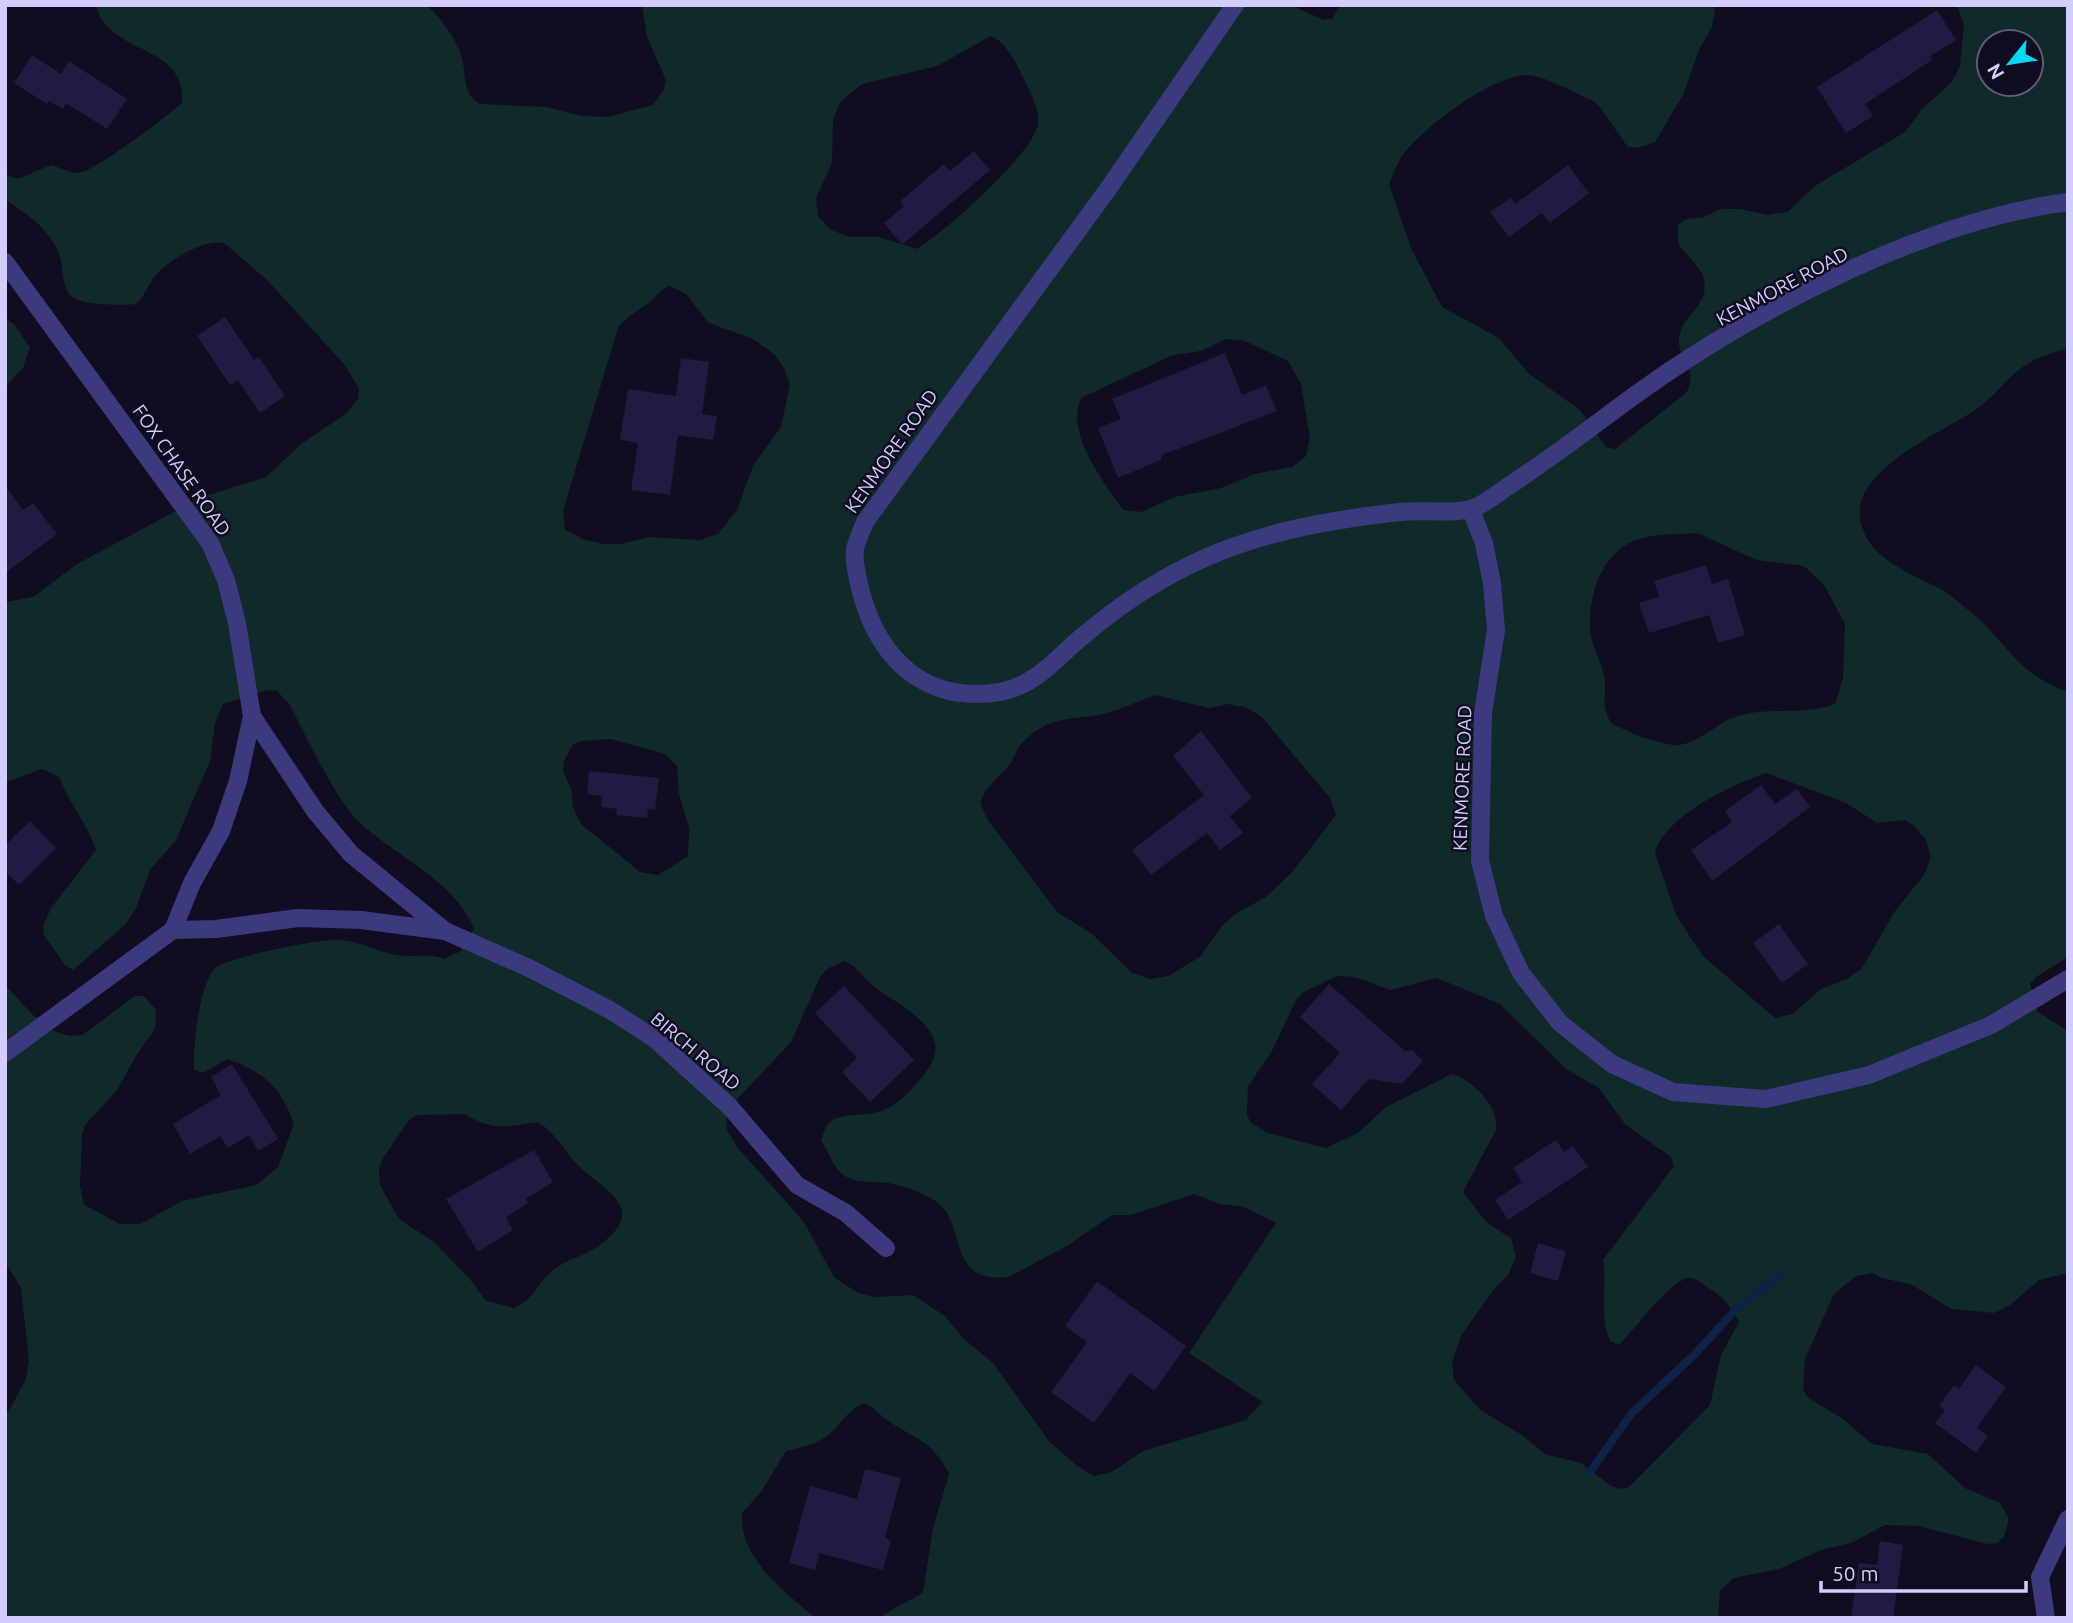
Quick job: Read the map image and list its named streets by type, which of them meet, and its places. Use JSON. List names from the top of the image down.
{
  "streets": {
    "street": ["KENMORE ROAD", "FOX CHASE ROAD", "BIRCH ROAD"]
  },
  "crossings": [
    ["FOX CHASE ROAD", "BIRCH ROAD"]
  ],
  "scale_bar": "50 m",
  "north": "bottom left"
}
